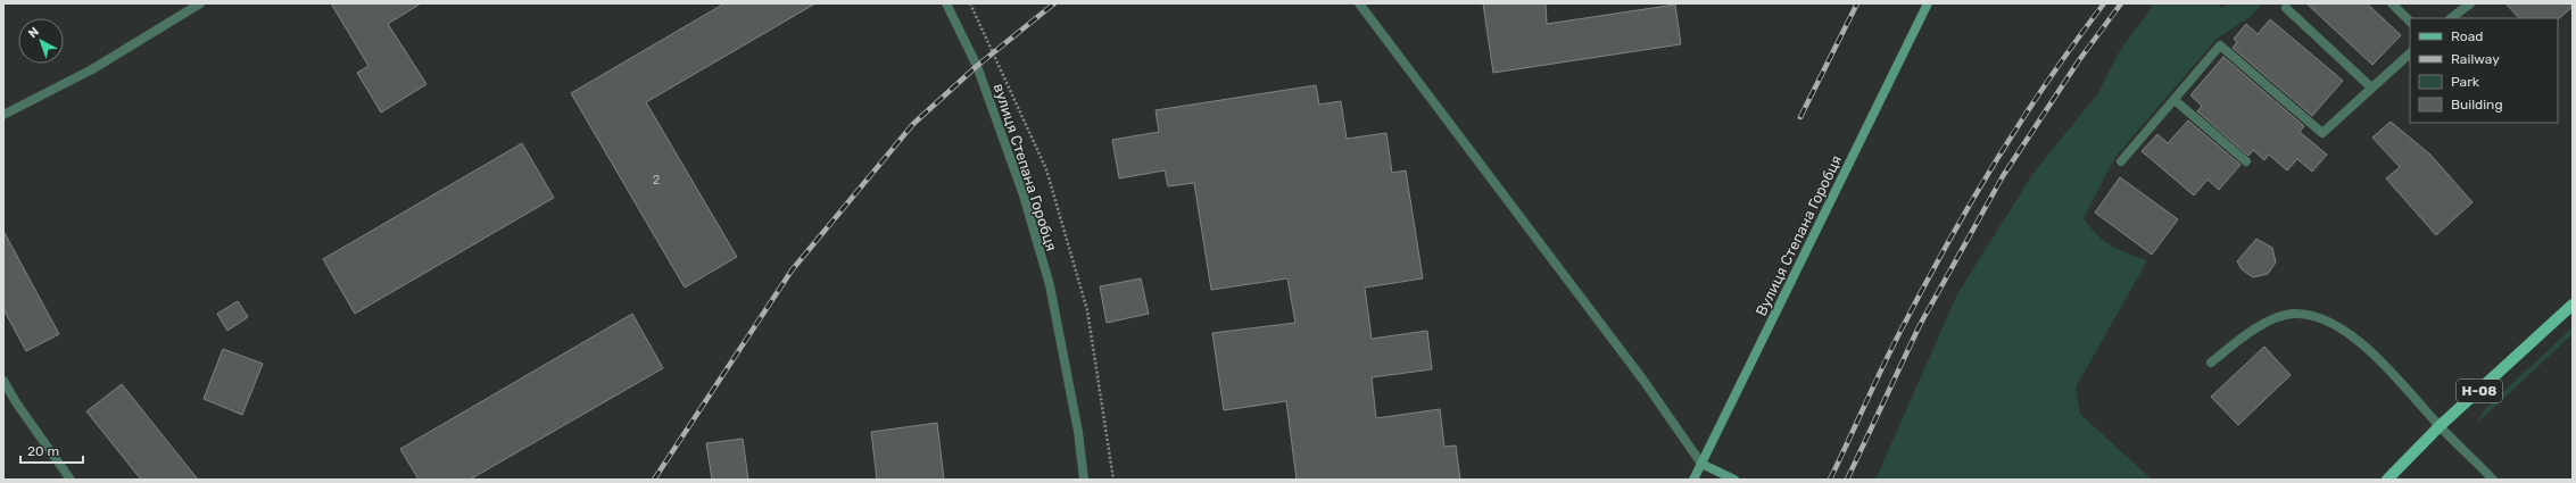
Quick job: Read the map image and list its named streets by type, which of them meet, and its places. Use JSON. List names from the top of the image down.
{
  "streets": {
    "main road": ["Н-08"],
    "street": ["вулиця Степана Горобця", "Вулиця Степана Горобця"]
  },
  "house_numbers": ["2"],
  "legend": [
    "Road",
    "Railway",
    "Park",
    "Building"
  ],
  "scale_bar": "20 m",
  "north": "top left"
}
